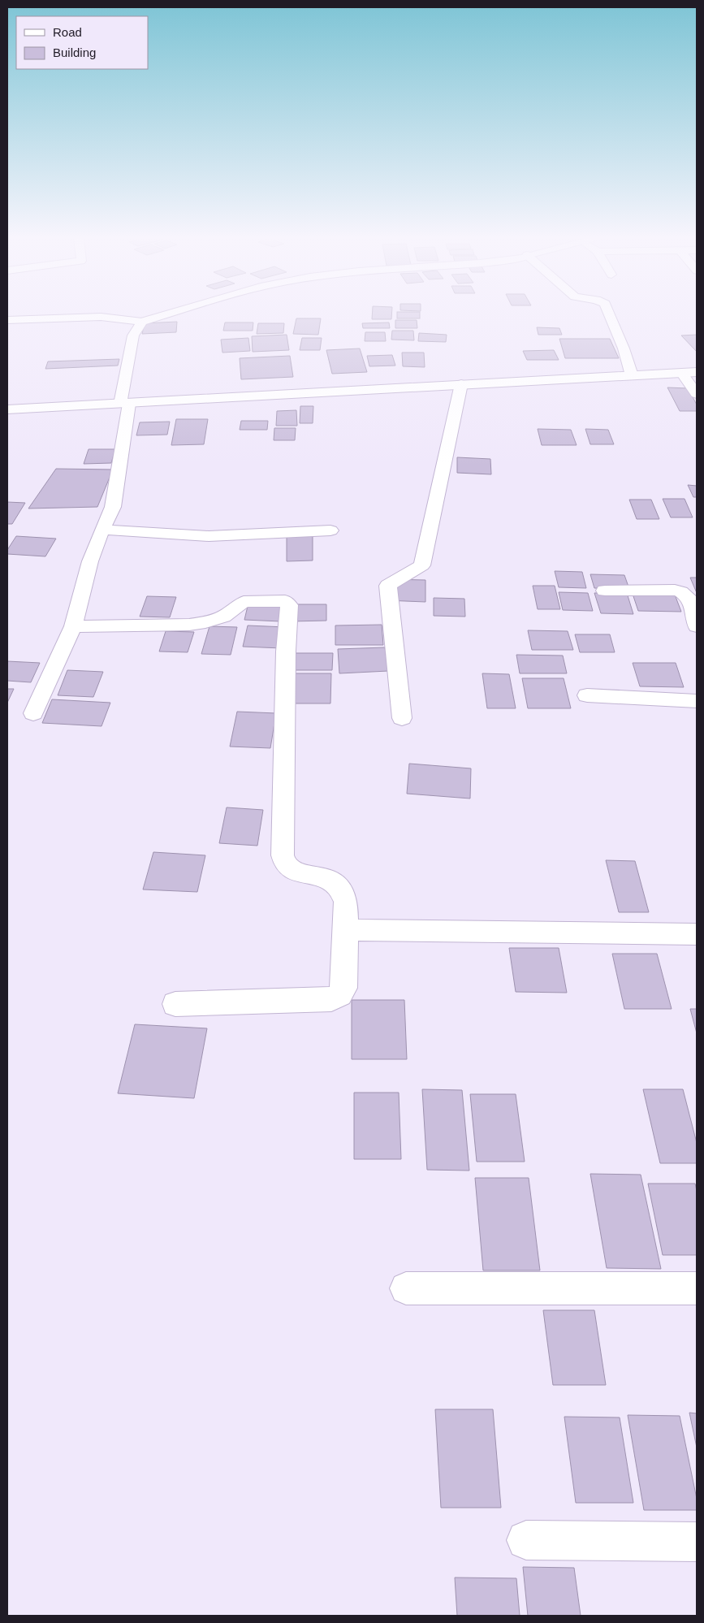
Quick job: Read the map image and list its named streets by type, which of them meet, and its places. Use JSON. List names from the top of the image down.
{
  "legend": ["Road", "Building"]
}
